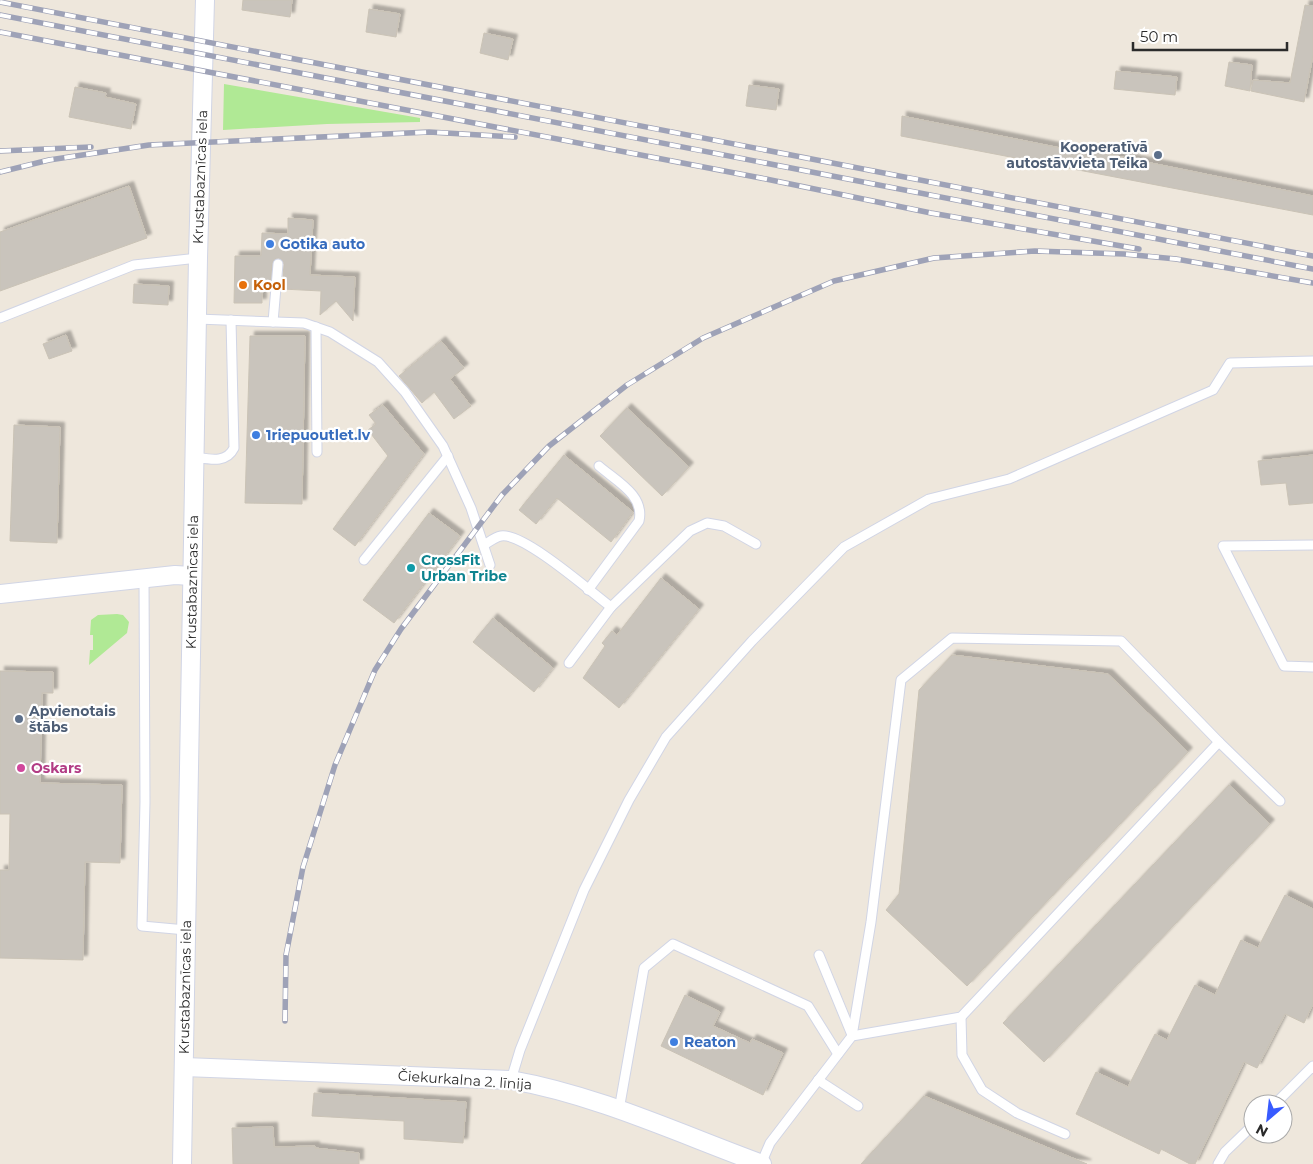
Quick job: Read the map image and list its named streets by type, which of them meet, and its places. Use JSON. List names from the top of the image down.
{
  "streets": {
    "street": ["Krustabaznīcas iela", "Čiekurkalna 2. līnija"]
  },
  "crossings": [
    ["Krustabaznīcas iela", "Čiekurkalna 2. līnija"]
  ],
  "places": [
    "Kooperatīvā autostāvvieta Teika",
    "Gotika auto",
    "Kool",
    "1riepuoutlet.lv",
    "CrossFit Urban Tribe",
    "Apvienotais štābs",
    "Oskars",
    "Reaton"
  ],
  "scale_bar": "50 m",
  "north": "bottom left"
}
